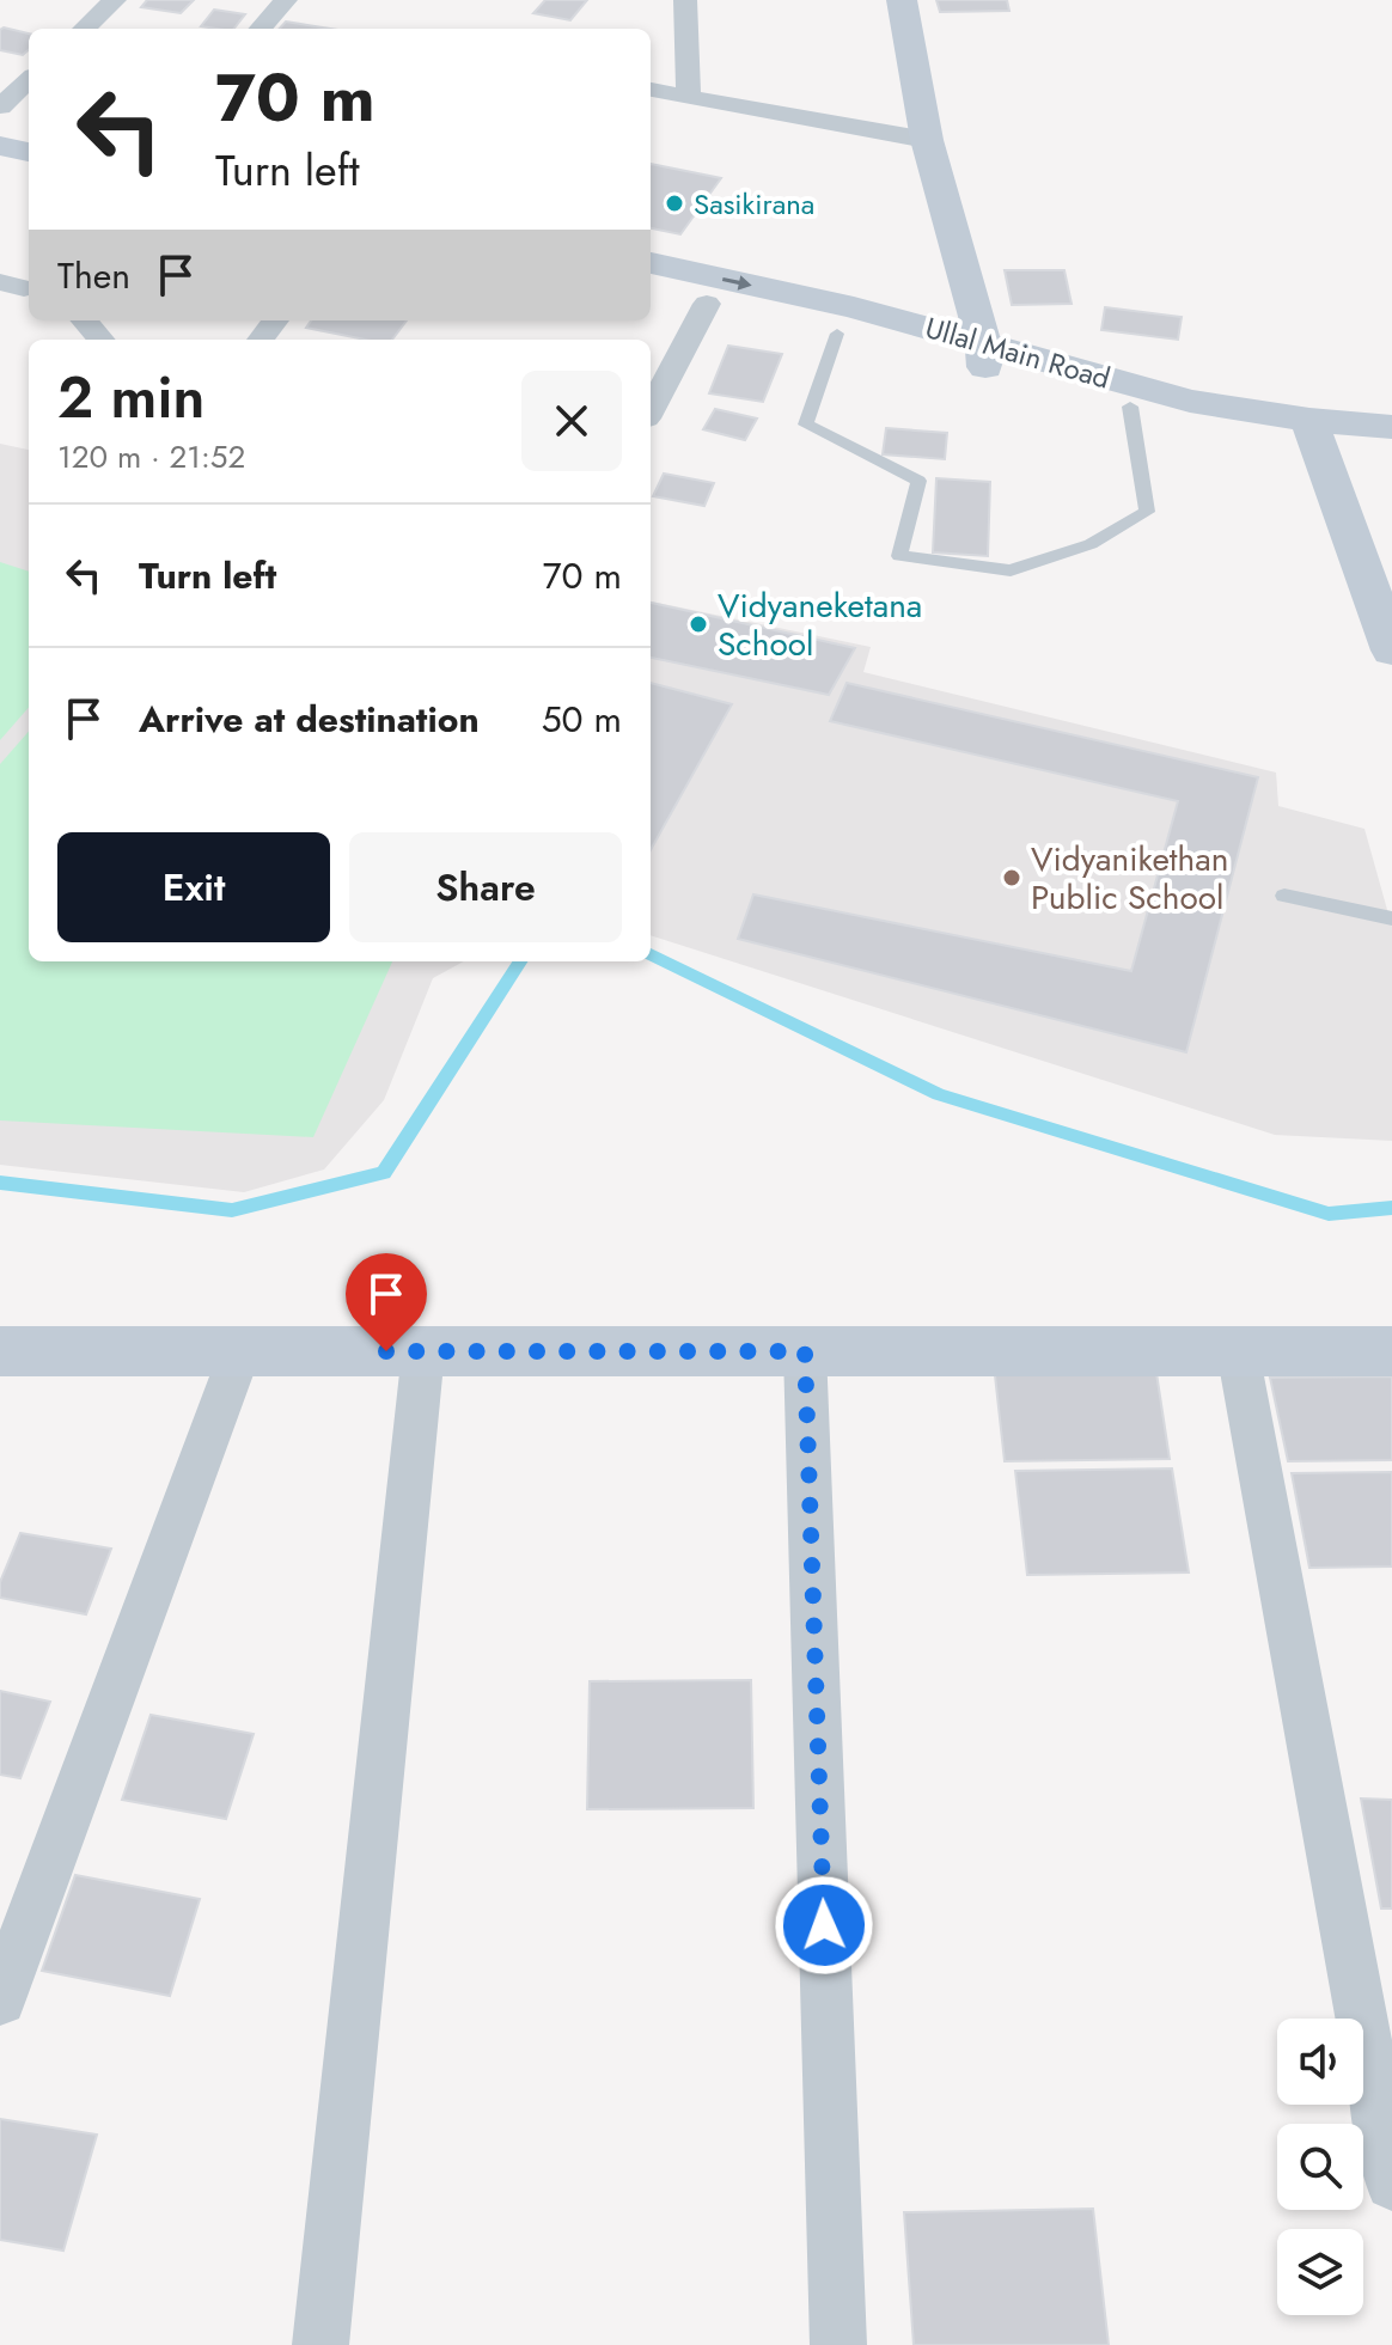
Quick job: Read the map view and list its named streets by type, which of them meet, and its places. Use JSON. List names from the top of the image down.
{
  "streets": {
    "street": ["Ullal Main Road"]
  },
  "places": ["Sasikirana", "Vidyaneketana School", "Vidyanikethan Public School"],
  "page": {
    "turn": ["70 m", "Turn left"],
    "then": "Then",
    "heading": ["2 min", "120 m · 21:52"],
    "list": [
      {
        "name": "Turn left",
        "value": "70 m"
      },
      {
        "name": "Arrive at destination",
        "value": "50 m"
      }
    ],
    "buttons": ["Exit", "Share"]
  }
}
